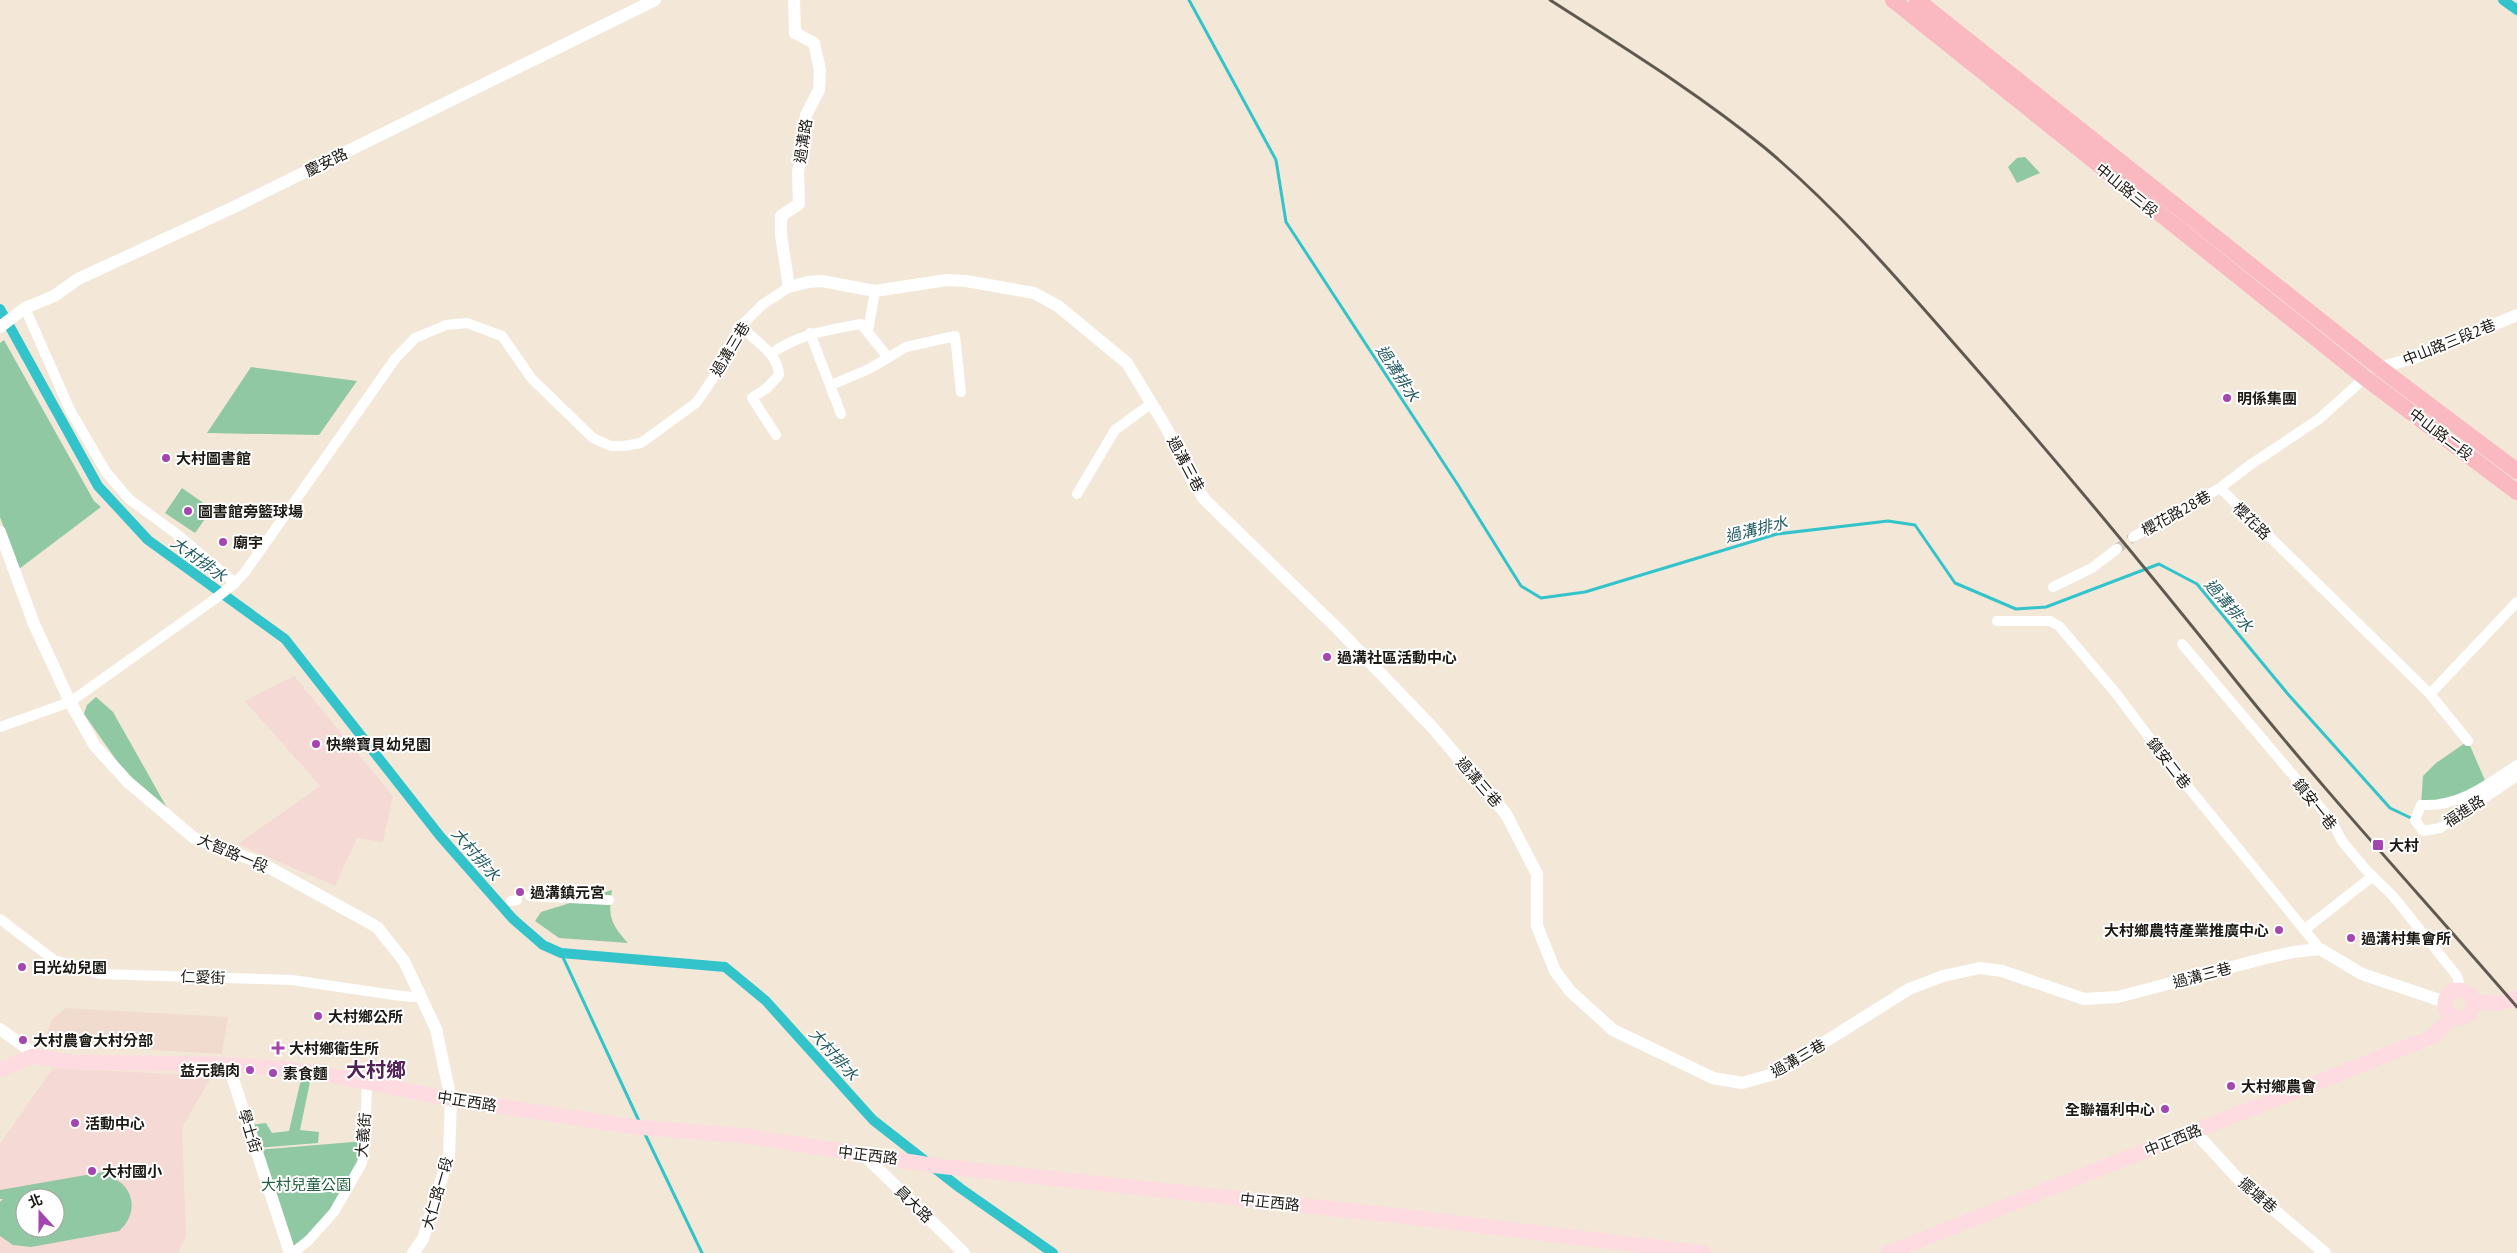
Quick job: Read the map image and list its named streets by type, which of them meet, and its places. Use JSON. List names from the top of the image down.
{
  "streets": {
    "main road": ["中山路三段", "中山路二段", "中正西路"],
    "street": [
      "過溝路",
      "慶安路",
      "中山路三段2巷",
      "過溝三巷",
      "櫻花路28巷",
      "櫻花路",
      "鎮安二巷",
      "鎮安一巷",
      "福進路",
      "大智路一段",
      "仁愛街",
      "學士街",
      "大義街",
      "大仁路一段",
      "擺塘巷",
      "員大路"
    ]
  },
  "crossings": [
    ["過溝路", "過溝三巷"],
    ["中山路三段", "中山路三段2巷"],
    ["中山路三段", "中山路二段"],
    ["中山路三段", "櫻花路"],
    ["中山路三段2巷", "中山路二段"],
    ["中山路三段2巷", "櫻花路"],
    ["過溝三巷", "鎮安二巷"],
    ["中山路二段", "櫻花路"],
    ["櫻花路28巷", "櫻花路"],
    ["鎮安一巷", "中正西路"],
    ["大智路一段", "仁愛街"],
    ["大智路一段", "中正西路"],
    ["大智路一段", "大仁路一段"],
    ["中正西路", "學士街"],
    ["中正西路", "大義街"],
    ["中正西路", "大仁路一段"],
    ["中正西路", "擺塘巷"],
    ["中正西路", "員大路"],
    ["學士街", "大義街"]
  ],
  "districts": ["大村鄉"],
  "water": ["過溝排水", "大村排水"],
  "parks": ["大村兒童公園"],
  "places": {
    "other": [
      "明係集團",
      "大村圖書館",
      "圖書館旁籃球場",
      "廟宇",
      "過溝社區活動中心",
      "快樂寶貝幼兒園",
      "過溝鎮元宮",
      "大村鄉農特產業推廣中心",
      "過溝村集會所",
      "日光幼兒園",
      "大村鄉公所",
      "大村農會大村分部",
      "益元鵝肉",
      "素食麵",
      "大村鄉農會",
      "全聯福利中心",
      "活動中心",
      "大村國小"
    ],
    "transit": ["大村"],
    "health": ["大村鄉衛生所"]
  },
  "north": "top"
}
